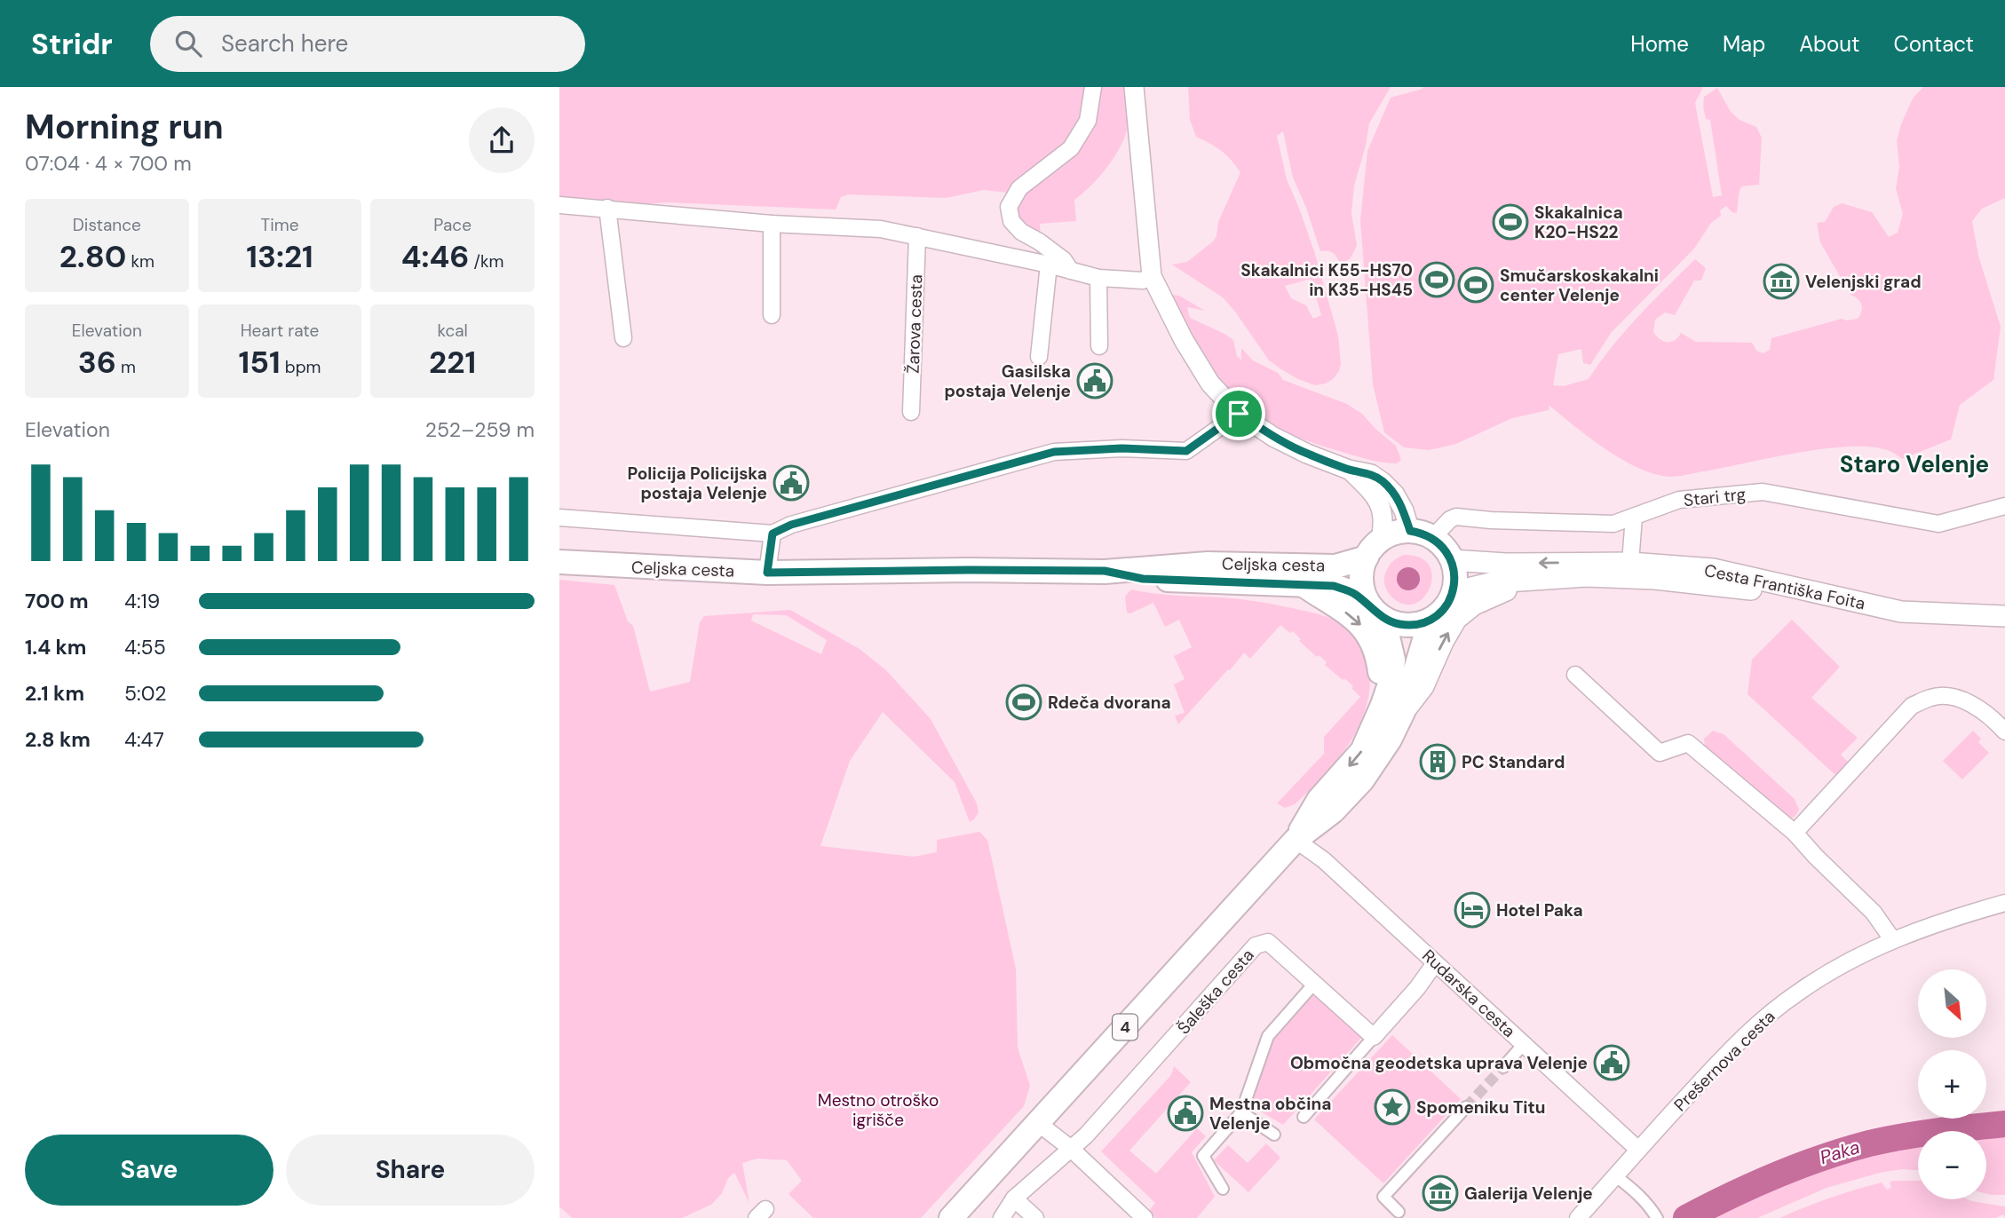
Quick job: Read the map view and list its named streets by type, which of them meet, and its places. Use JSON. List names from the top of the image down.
{
  "streets": {
    "main road": ["Celjska cesta", "Cesta Františka Foita", "4"],
    "street": [
      "Žarova cesta",
      "Stari trg",
      "Šaleška cesta",
      "Rudarska cesta",
      "Prešernova cesta"
    ]
  },
  "crossings": [
    ["Stari trg", "Celjska cesta"],
    ["Stari trg", "Cesta Františka Foita"],
    ["Celjska cesta", "Cesta Františka Foita"],
    ["Rudarska cesta", "4"],
    ["Rudarska cesta", "Prešernova cesta"]
  ],
  "districts": ["Staro Velenje"],
  "water": ["Paka"],
  "parks": ["Mestno otroško igrišče"],
  "places": {
    "sports": [
      "Skakalnica K20-HS22",
      "Skakalnici K55-HS70 in K35-HS45",
      "Smučarskoskakalni center Velenje",
      "Rdeča dvorana"
    ],
    "museum": ["Velenjski grad", "Galerija Velenje"],
    "public building": [
      "Gasilska postaja Velenje",
      "Policija Policijska postaja Velenje",
      "Območna geodetska uprava Velenje",
      "Mestna občina Velenje"
    ],
    "building": ["PC Standard"],
    "hotel": ["Hotel Paka"],
    "place": ["Spomeniku Titu"]
  },
  "north": "bottom right",
  "page": {
    "header": "Stridr",
    "search": "Search here",
    "nav": [
      "Home",
      "Map",
      "About",
      "Contact"
    ],
    "heading": ["Morning run", "07:04 · 4 × 700 m"],
    "stats": [
      ["Distance", "2.80 km"],
      ["Time", "13:21"],
      ["Pace", "4:46 /km"],
      ["Elevation", "36 m"],
      ["Heart rate", "151 bpm"],
      ["kcal", "221"]
    ],
    "chart": ["Elevation", "252–259 m"],
    "list": [
      {
        "name": "700 m",
        "note": "4:19"
      },
      {
        "name": "1.4 km",
        "note": "4:55"
      },
      {
        "name": "2.1 km",
        "note": "5:02"
      },
      {
        "name": "2.8 km",
        "note": "4:47"
      }
    ],
    "map_buttons": ["+", "−"],
    "buttons": ["Save", "Share"]
  }
}
